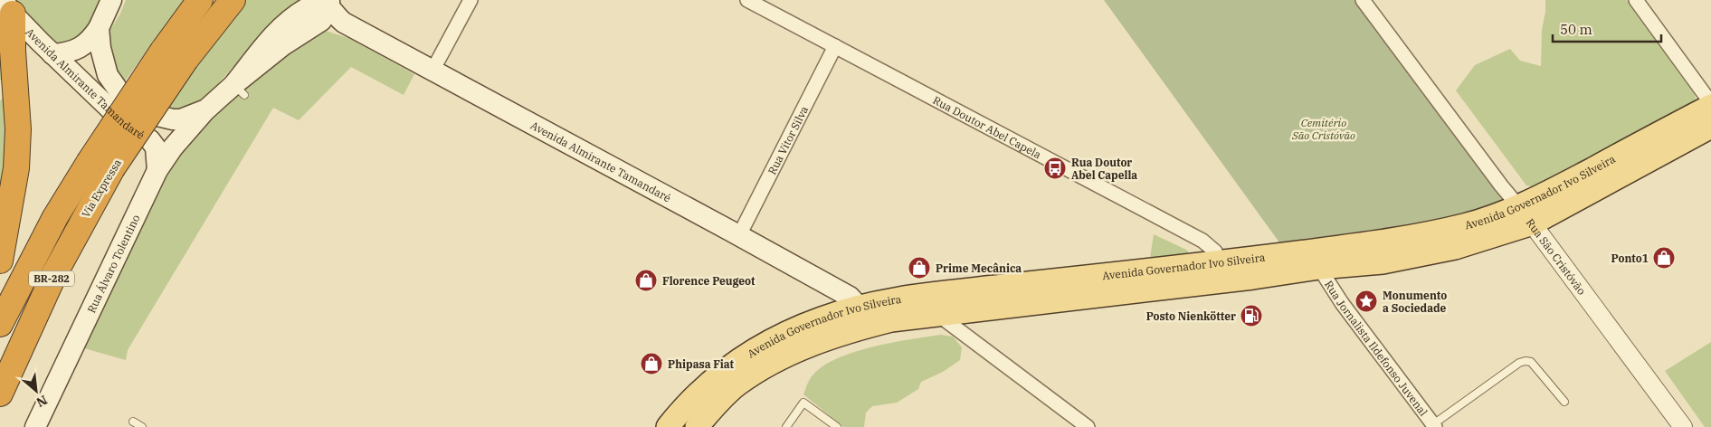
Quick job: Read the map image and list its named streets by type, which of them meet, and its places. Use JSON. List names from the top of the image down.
{
  "streets": {
    "highway": ["Via Expressa", "BR-282"],
    "main road": ["Avenida Almirante Tamandaré", "Avenida Governador Ivo Silveira", "Rua Álvaro Tolentino"],
    "street": [
      "Rua Doutor Abel Capela",
      "Rua Vítor Silva",
      "Rua São Cristóvão",
      "Rua Jornalista Ildefonso Juvenal"
    ]
  },
  "crossings": [
    ["Avenida Almirante Tamandaré", "Rua Vítor Silva"],
    ["Avenida Almirante Tamandaré", "Avenida Governador Ivo Silveira"],
    ["Avenida Almirante Tamandaré", "Rua Álvaro Tolentino"],
    ["Rua Doutor Abel Capela", "Rua Vítor Silva"],
    ["Rua Doutor Abel Capela", "Avenida Governador Ivo Silveira"],
    ["Avenida Governador Ivo Silveira", "Rua São Cristóvão"],
    ["Avenida Governador Ivo Silveira", "Rua Jornalista Ildefonso Juvenal"]
  ],
  "parks": ["Cemitério São Cristóvão"],
  "places": {
    "bus stop": ["Rua Doutor Abel Capella"],
    "shop": [
      "Ponto1",
      "Prime Mecânica",
      "Florence Peugeot",
      "Phipasa Fiat"
    ],
    "place": ["Monumento a Sociedade"],
    "fuel station": ["Posto Nienkötter"]
  },
  "scale_bar": "50 m",
  "north": "bottom right"
}
